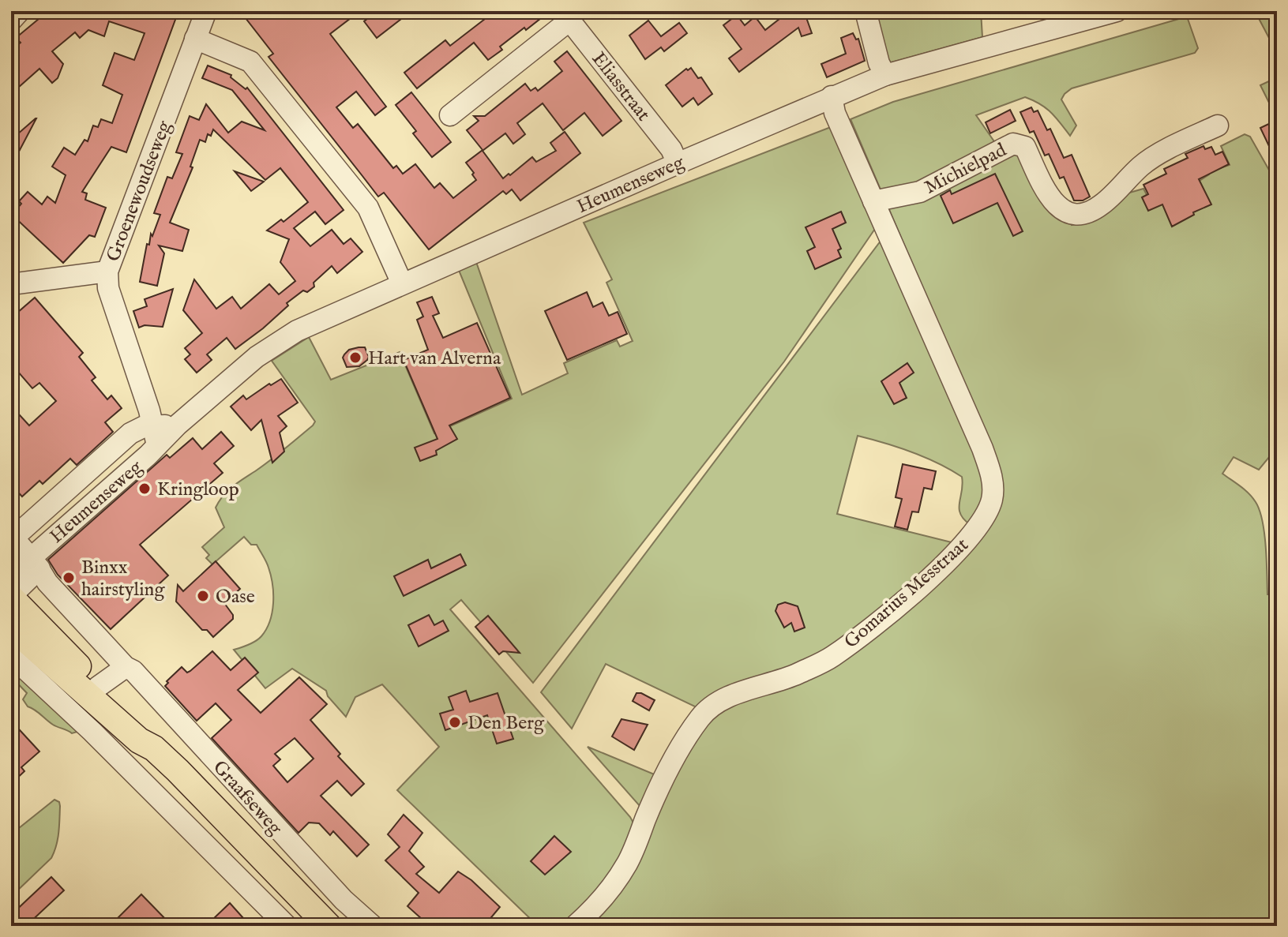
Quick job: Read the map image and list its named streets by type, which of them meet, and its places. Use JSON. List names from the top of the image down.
{
  "streets": {
    "main road": ["Graafseweg"],
    "street": [
      "Eliasstraat",
      "Michielpad",
      "Heumenseweg",
      "Groenewoudseweg",
      "Gomarius Messtraat"
    ]
  },
  "crossings": [
    ["Eliasstraat", "Heumenseweg"],
    ["Michielpad", "Gomarius Messtraat"],
    ["Heumenseweg", "Groenewoudseweg"],
    ["Heumenseweg", "Gomarius Messtraat"],
    ["Heumenseweg", "Graafseweg"]
  ],
  "places": [
    "Hart van Alverna",
    "Kringloop",
    "Binxx hairstyling",
    "Oase",
    "Den Berg"
  ]
}
